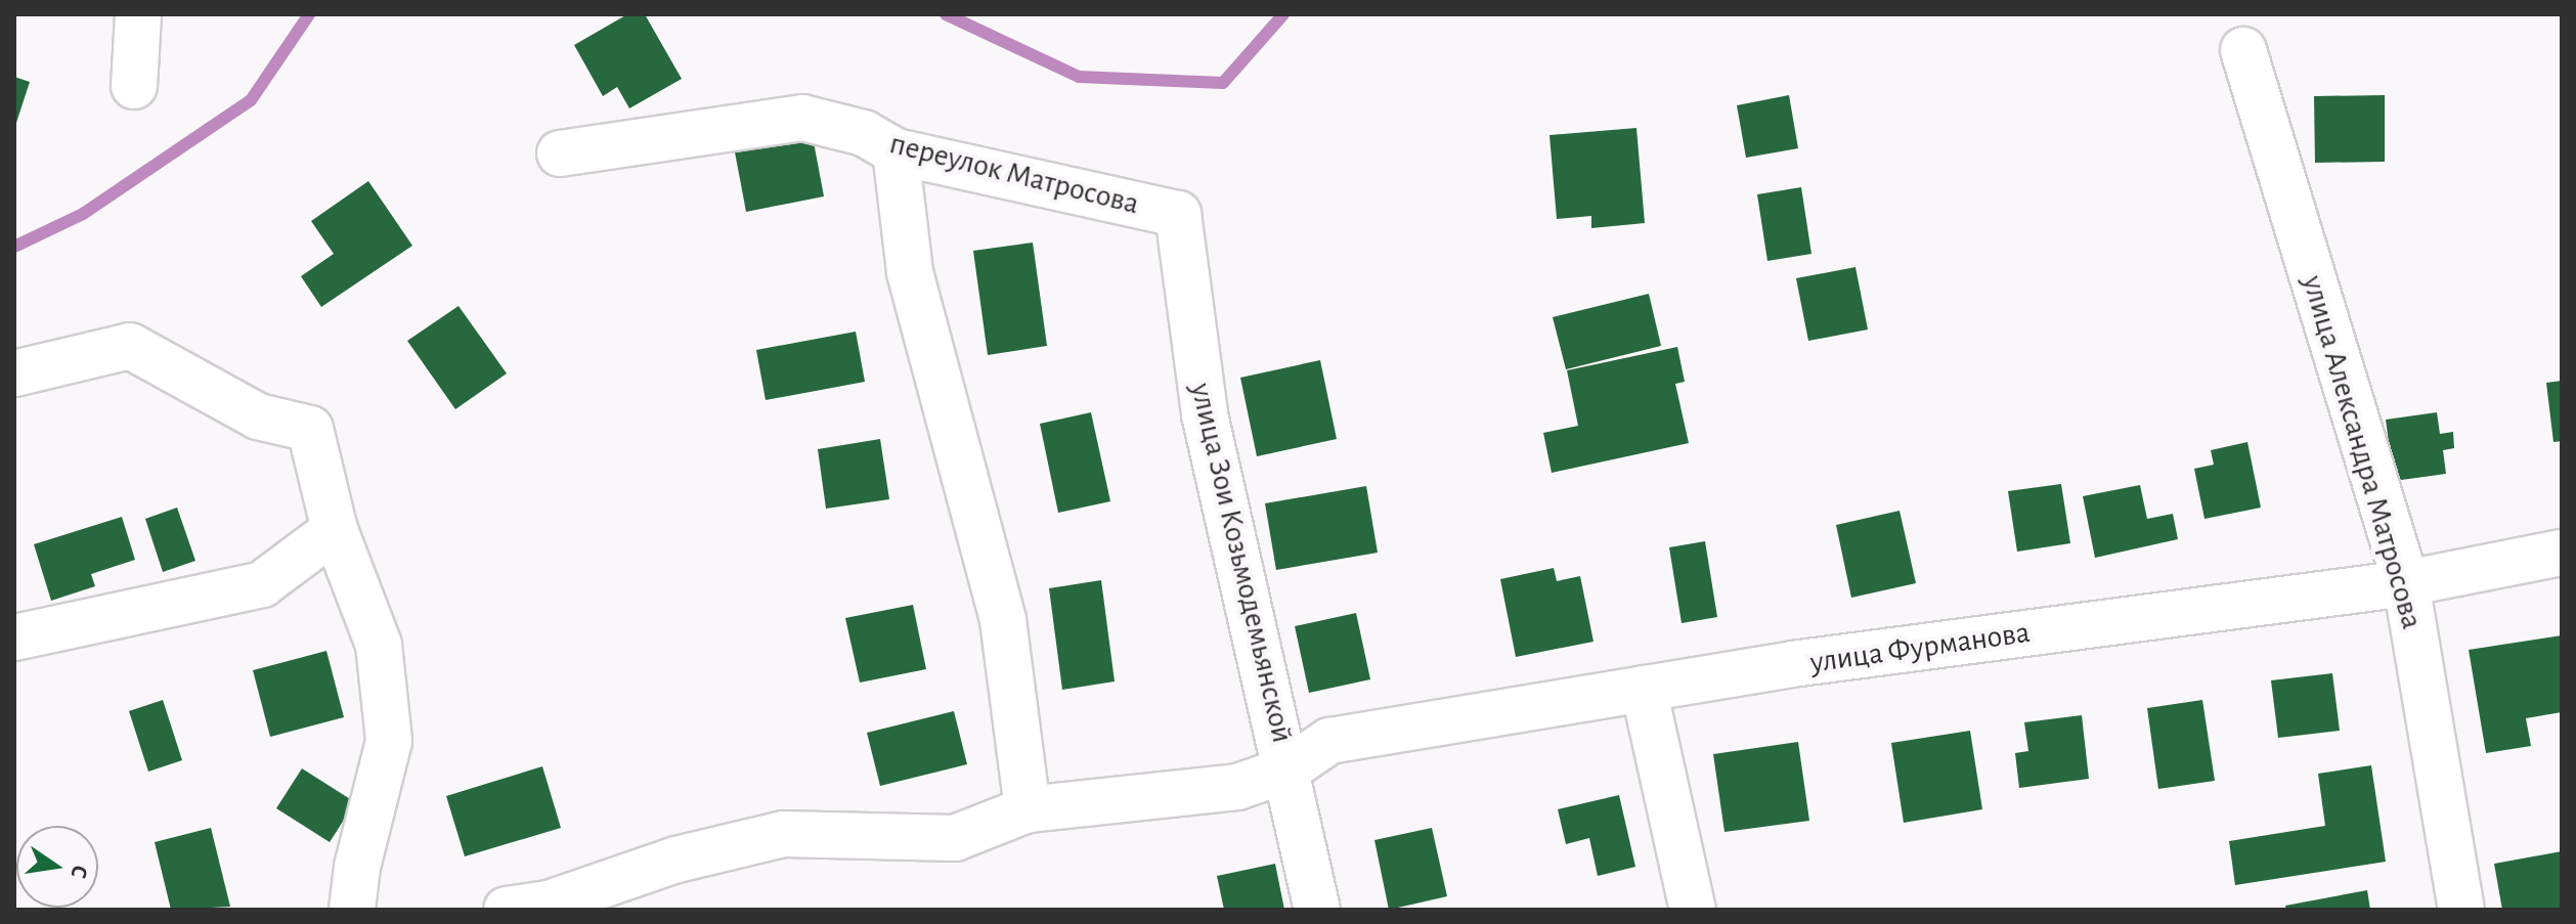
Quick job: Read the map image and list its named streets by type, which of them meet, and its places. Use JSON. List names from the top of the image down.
{
  "streets": {
    "street": [
      "переулок Матросова",
      "улица Александра Матросова",
      "улица Зои Козьмодемьянской",
      "улица Фурманова"
    ]
  },
  "crossings": [
    ["переулок Матросова", "улица Зои Козьмодемьянской"],
    ["улица Александра Матросова", "улица Фурманова"],
    ["улица Зои Козьмодемьянской", "улица Фурманова"]
  ],
  "north": "right"
}
